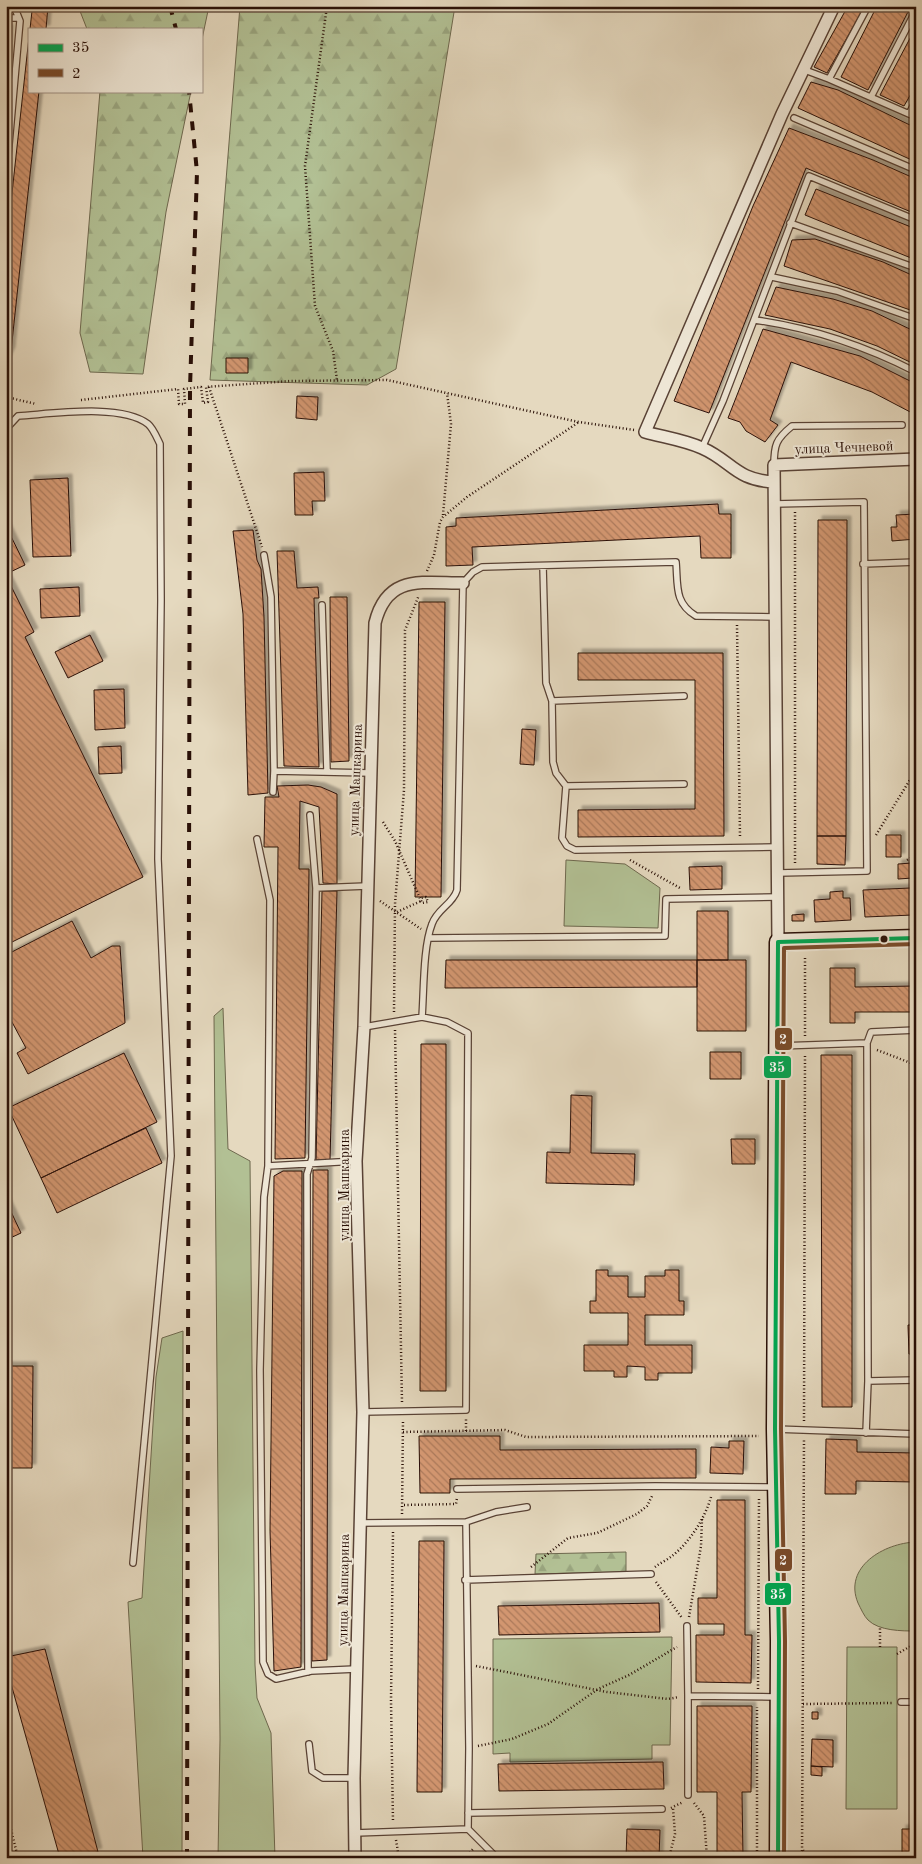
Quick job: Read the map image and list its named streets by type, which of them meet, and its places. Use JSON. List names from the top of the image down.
{
  "streets": {
    "street": ["улица Чечневой", "улица Машкарина"]
  },
  "lines": ["transit line 35", "transit line 2"],
  "legend": ["35", "2"]
}
